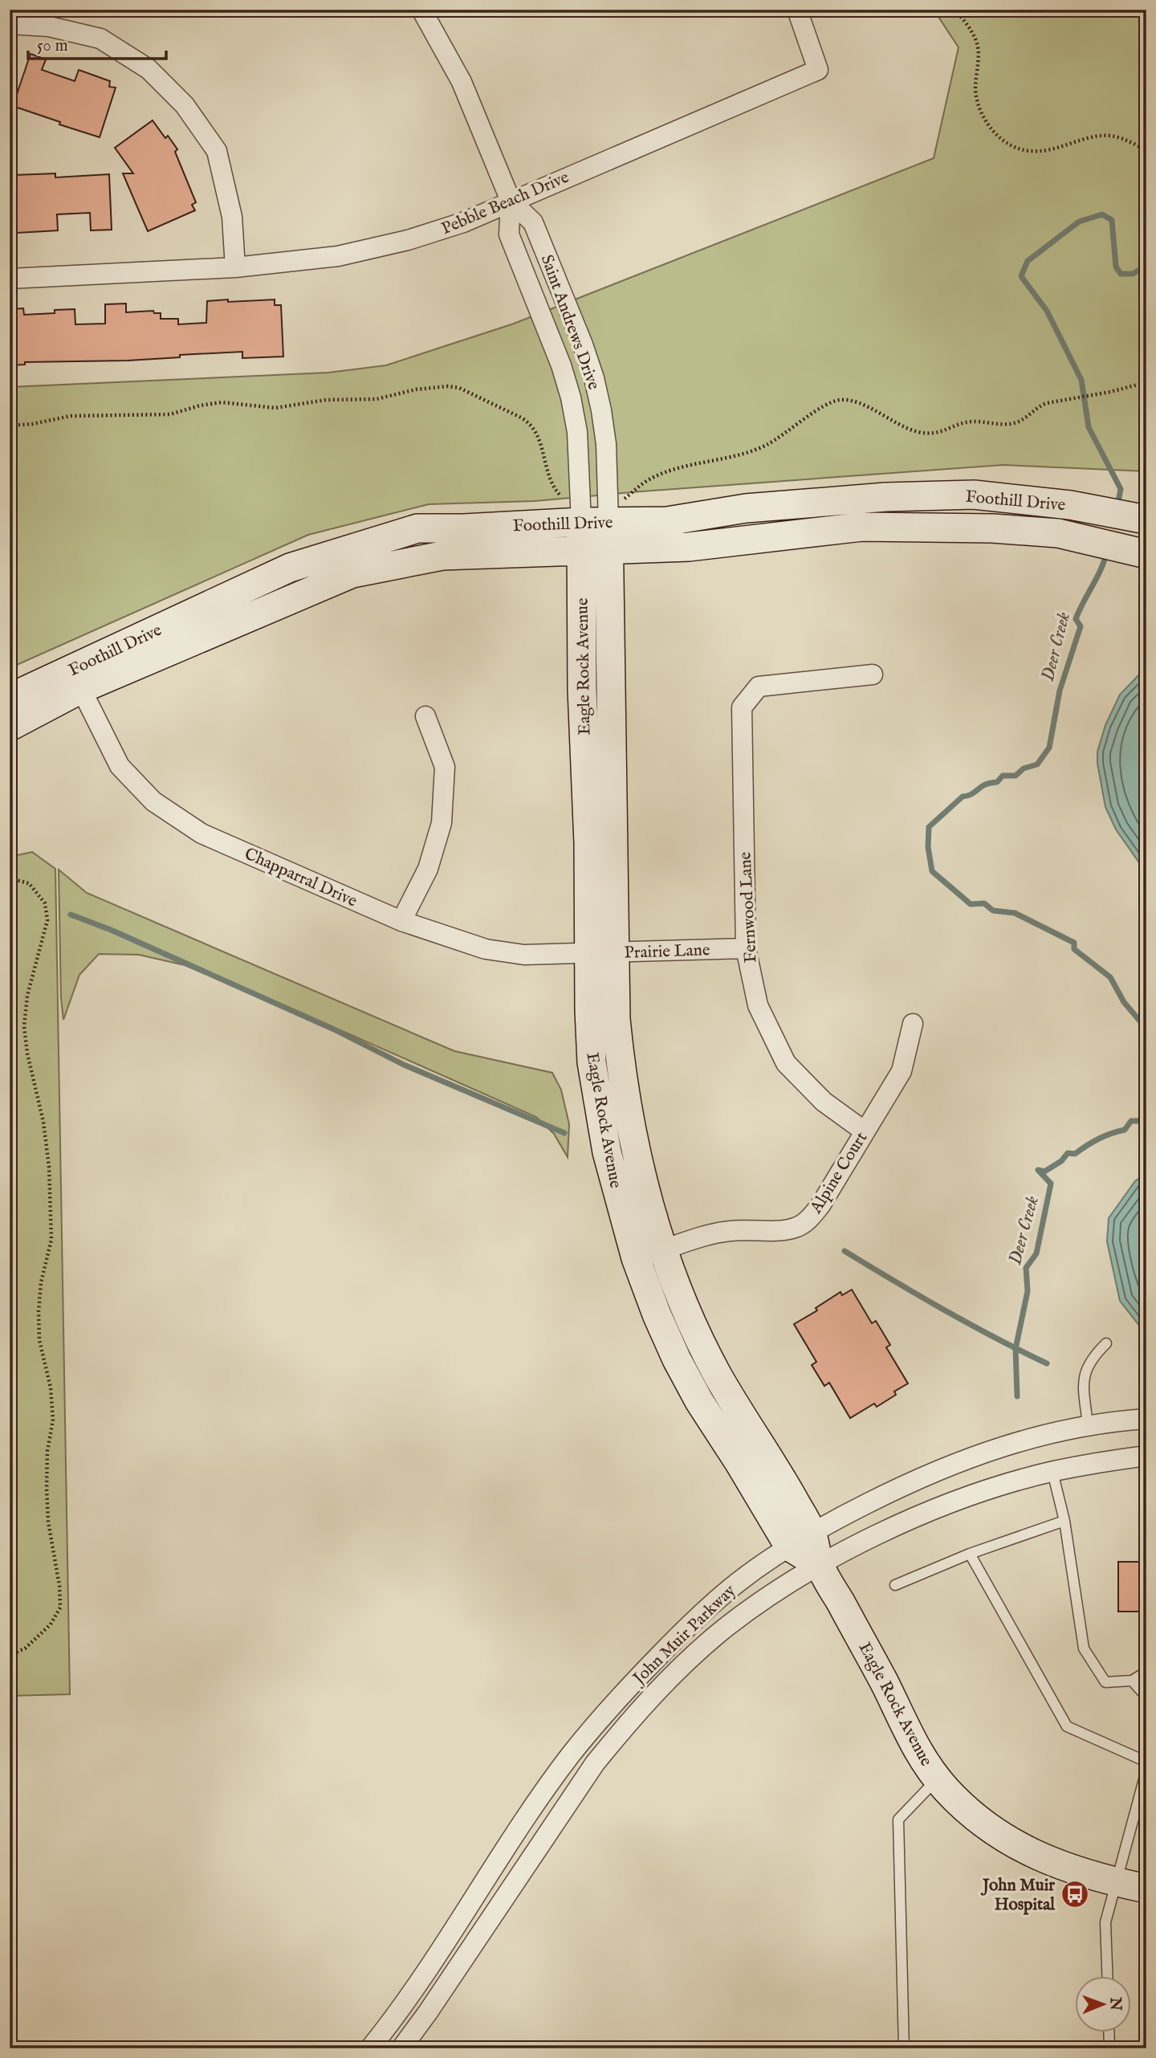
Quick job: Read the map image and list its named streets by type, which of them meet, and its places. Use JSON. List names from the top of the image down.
{
  "streets": {
    "street": [
      "Pebble Beach Drive",
      "Saint Andrews Drive",
      "Foothill Drive",
      "Eagle Rock Avenue",
      "Chapparral Drive",
      "Fernwood Lane",
      "Prairie Lane",
      "Alpine Court",
      "John Muir Parkway"
    ]
  },
  "crossings": [
    ["Pebble Beach Drive", "Saint Andrews Drive"],
    ["Saint Andrews Drive", "Foothill Drive"],
    ["Saint Andrews Drive", "Eagle Rock Avenue"],
    ["Foothill Drive", "Eagle Rock Avenue"],
    ["Foothill Drive", "Chapparral Drive"],
    ["Eagle Rock Avenue", "Chapparral Drive"],
    ["Eagle Rock Avenue", "Prairie Lane"],
    ["Eagle Rock Avenue", "Alpine Court"],
    ["Eagle Rock Avenue", "John Muir Parkway"],
    ["Chapparral Drive", "Prairie Lane"],
    ["Fernwood Lane", "Prairie Lane"],
    ["Fernwood Lane", "Alpine Court"]
  ],
  "water": ["Deer Creek"],
  "places": {
    "bus stop": ["John Muir Hospital"]
  },
  "scale_bar": "50 m",
  "north": "right"
}
